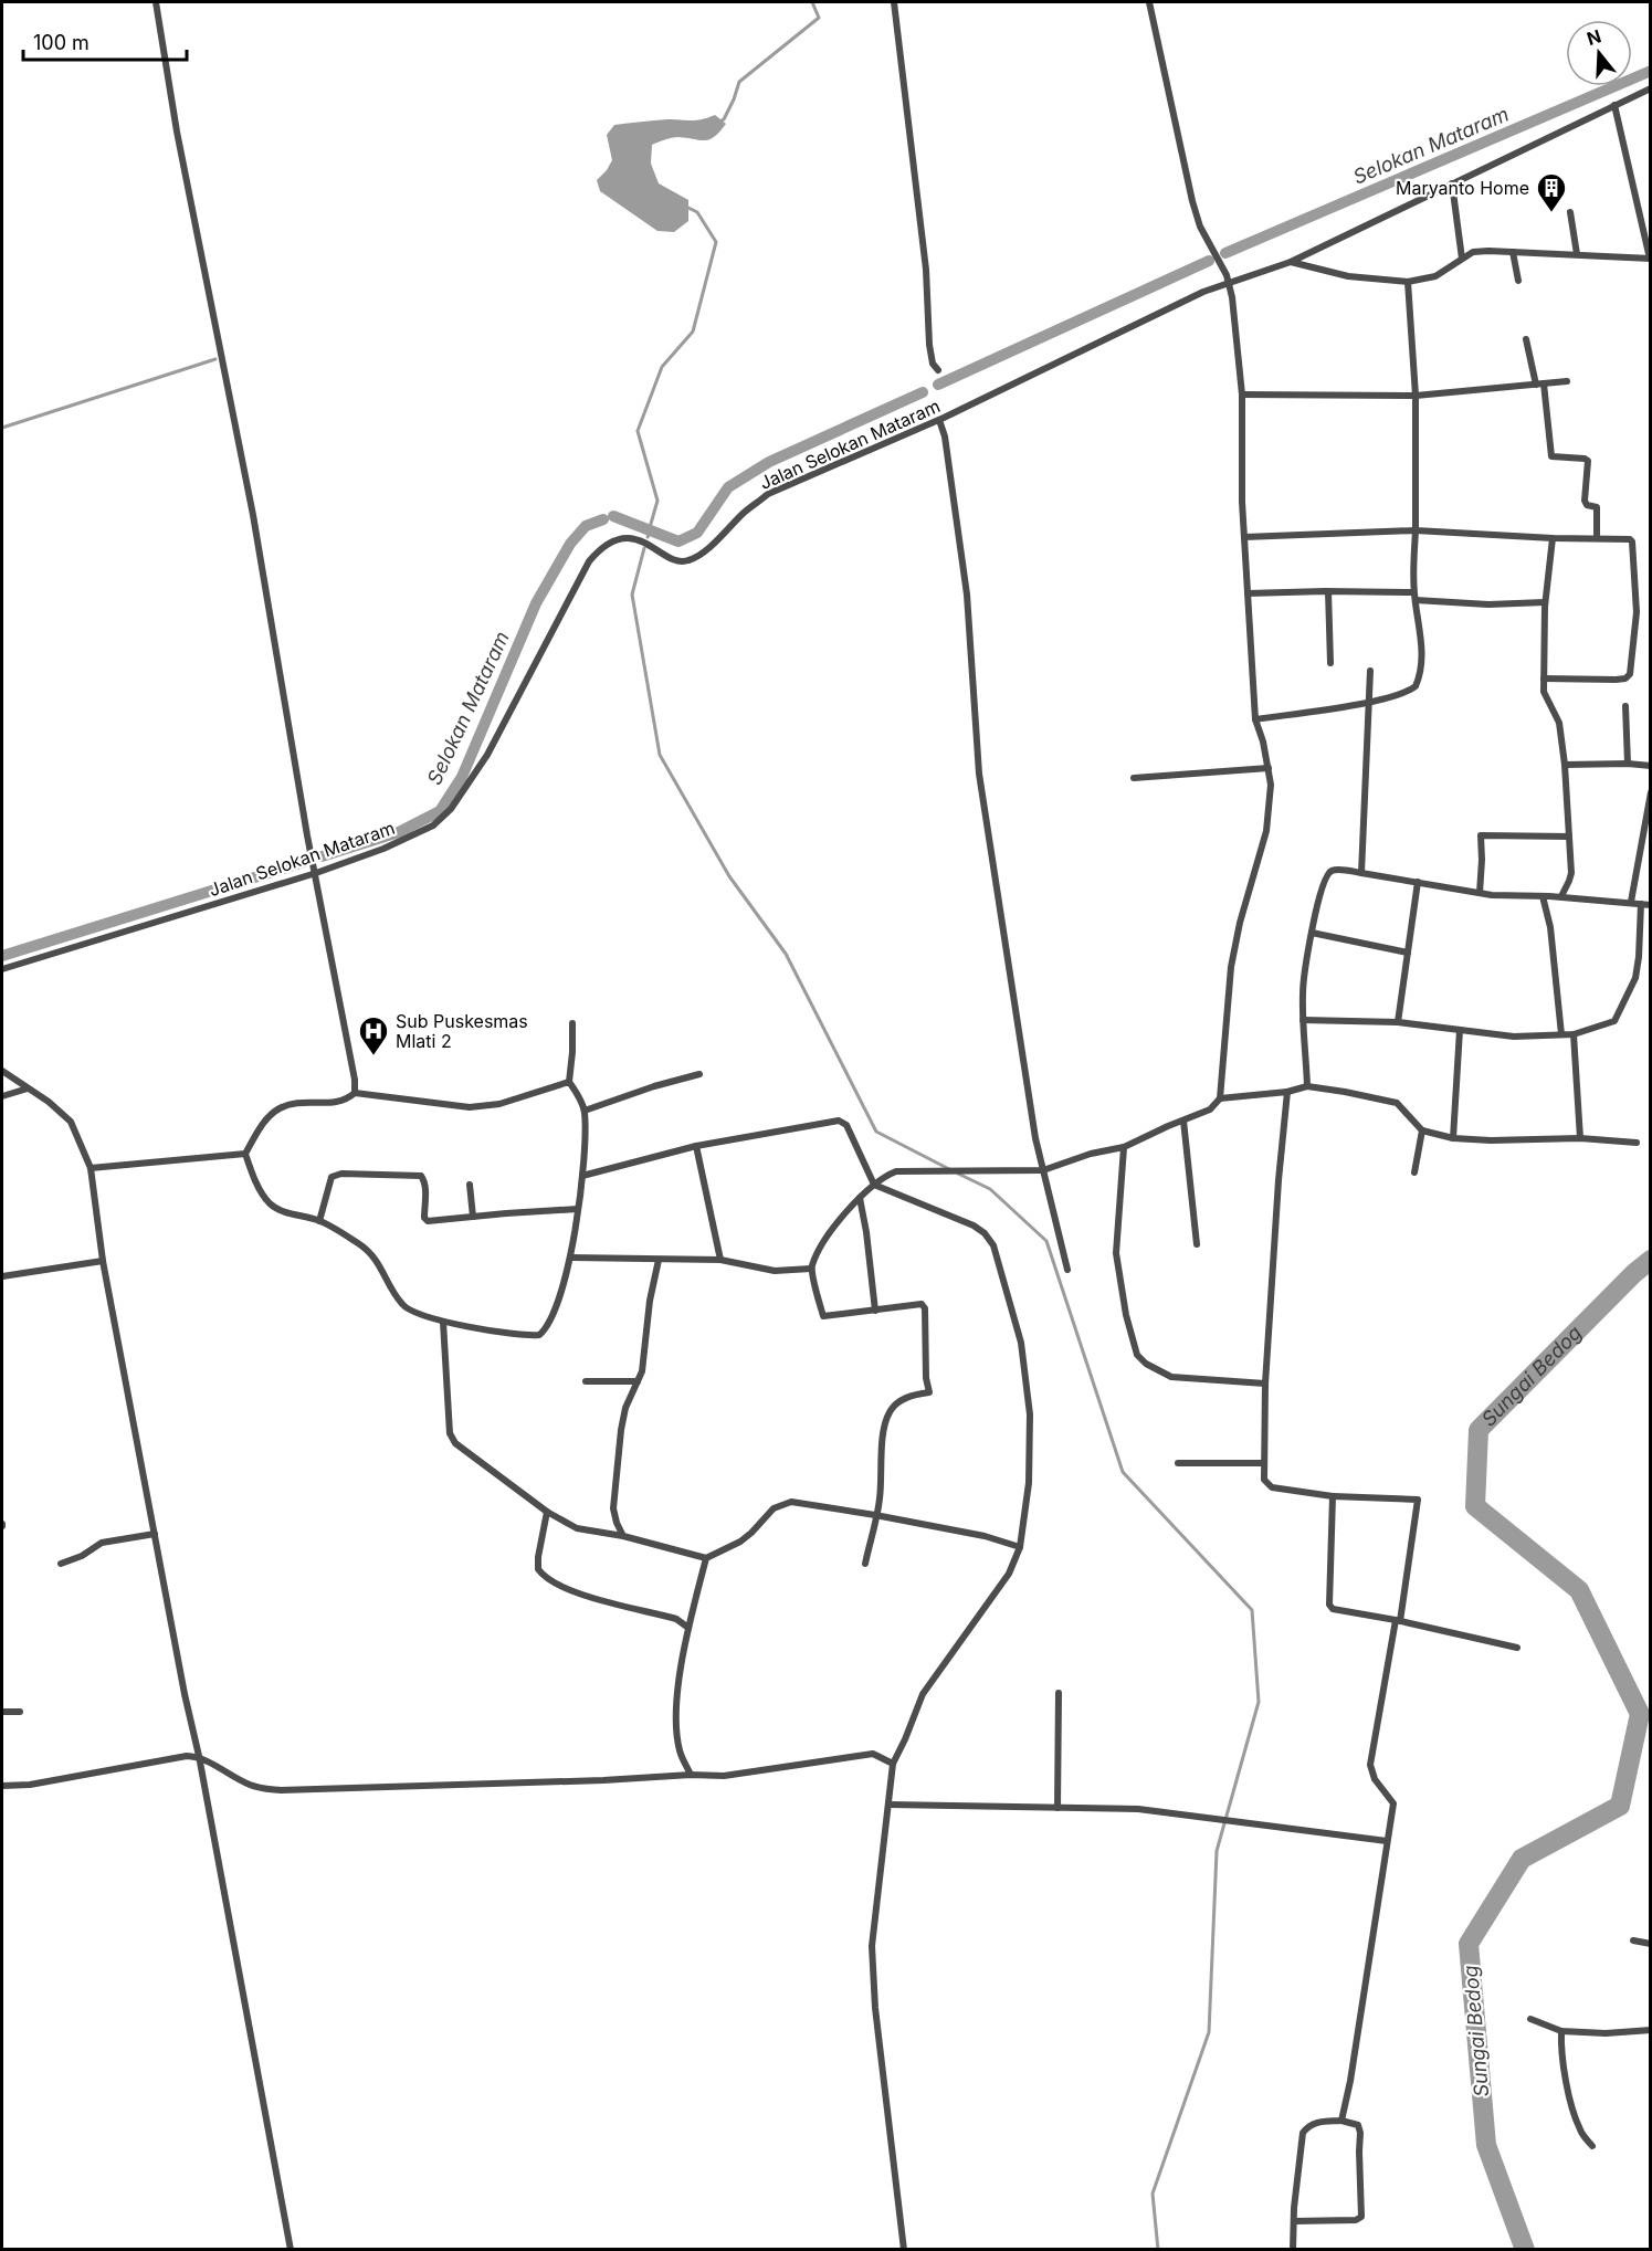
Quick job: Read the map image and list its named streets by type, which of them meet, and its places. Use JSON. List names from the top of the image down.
{
  "streets": {
    "street": ["Jalan Selokan Mataram"]
  },
  "water": ["Selokan Mataram", "Sungai Bedog"],
  "places": {
    "building": ["Maryanto Home"],
    "hospital": ["Sub Puskesmas Mlati 2"]
  },
  "scale_bar": "100 m",
  "north": "top"
}
